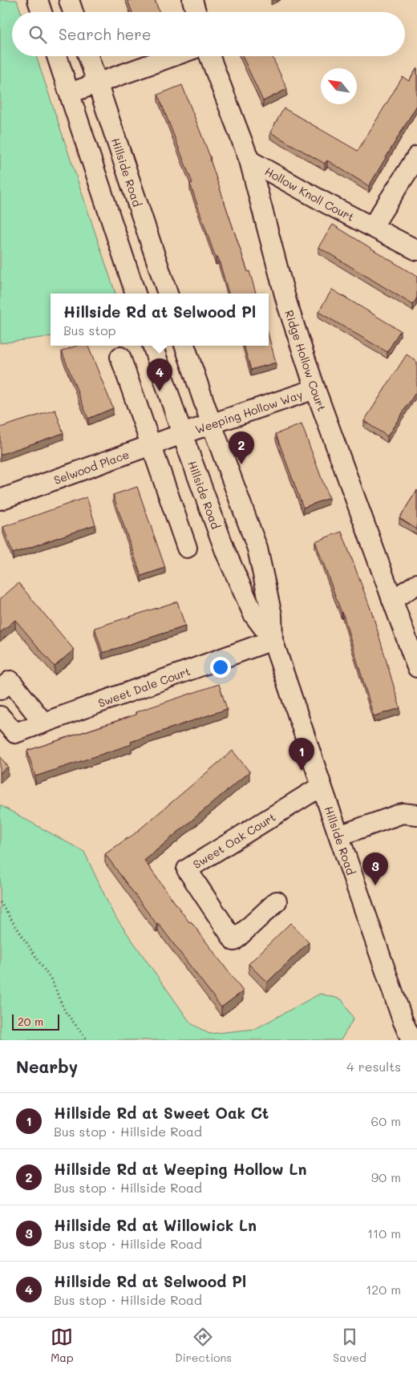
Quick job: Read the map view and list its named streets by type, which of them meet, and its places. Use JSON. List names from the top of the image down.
{
  "streets": {
    "street": [
      "Hillside Road",
      "Hollow Knoll Court",
      "Ridge Hollow Court",
      "Weeping Hollow Way",
      "Selwood Place",
      "Sweet Dale Court",
      "Sweet Oak Court"
    ]
  },
  "crossings": [
    ["Hillside Road", "Weeping Hollow Way"],
    ["Hillside Road", "Selwood Place"],
    ["Hillside Road", "Sweet Dale Court"],
    ["Hillside Road", "Sweet Oak Court"],
    ["Hollow Knoll Court", "Ridge Hollow Court"],
    ["Ridge Hollow Court", "Weeping Hollow Way"],
    ["Weeping Hollow Way", "Selwood Place"]
  ],
  "scale_bar": "20 m",
  "north": "top left",
  "page": {
    "search": "Search here",
    "popup": ["Hillside Rd at Selwood Pl", "Bus stop"],
    "pins": [
      "4",
      "2",
      "1",
      "3"
    ],
    "scale": "20 m",
    "heading": ["Nearby", "4 results"],
    "list": [
      {
        "mark": "1",
        "name": "Hillside Rd at Sweet Oak Ct",
        "note": "Bus stop · Hillside Road",
        "value": "60 m"
      },
      {
        "mark": "2",
        "name": "Hillside Rd at Weeping Hollow Ln",
        "note": "Bus stop · Hillside Road",
        "value": "90 m"
      },
      {
        "mark": "3",
        "name": "Hillside Rd at Willowick Ln",
        "note": "Bus stop · Hillside Road",
        "value": "110 m"
      },
      {
        "mark": "4",
        "name": "Hillside Rd at Selwood Pl",
        "note": "Bus stop · Hillside Road",
        "value": "120 m"
      }
    ],
    "nav": ["Map", "Directions", "Saved"]
  }
}
